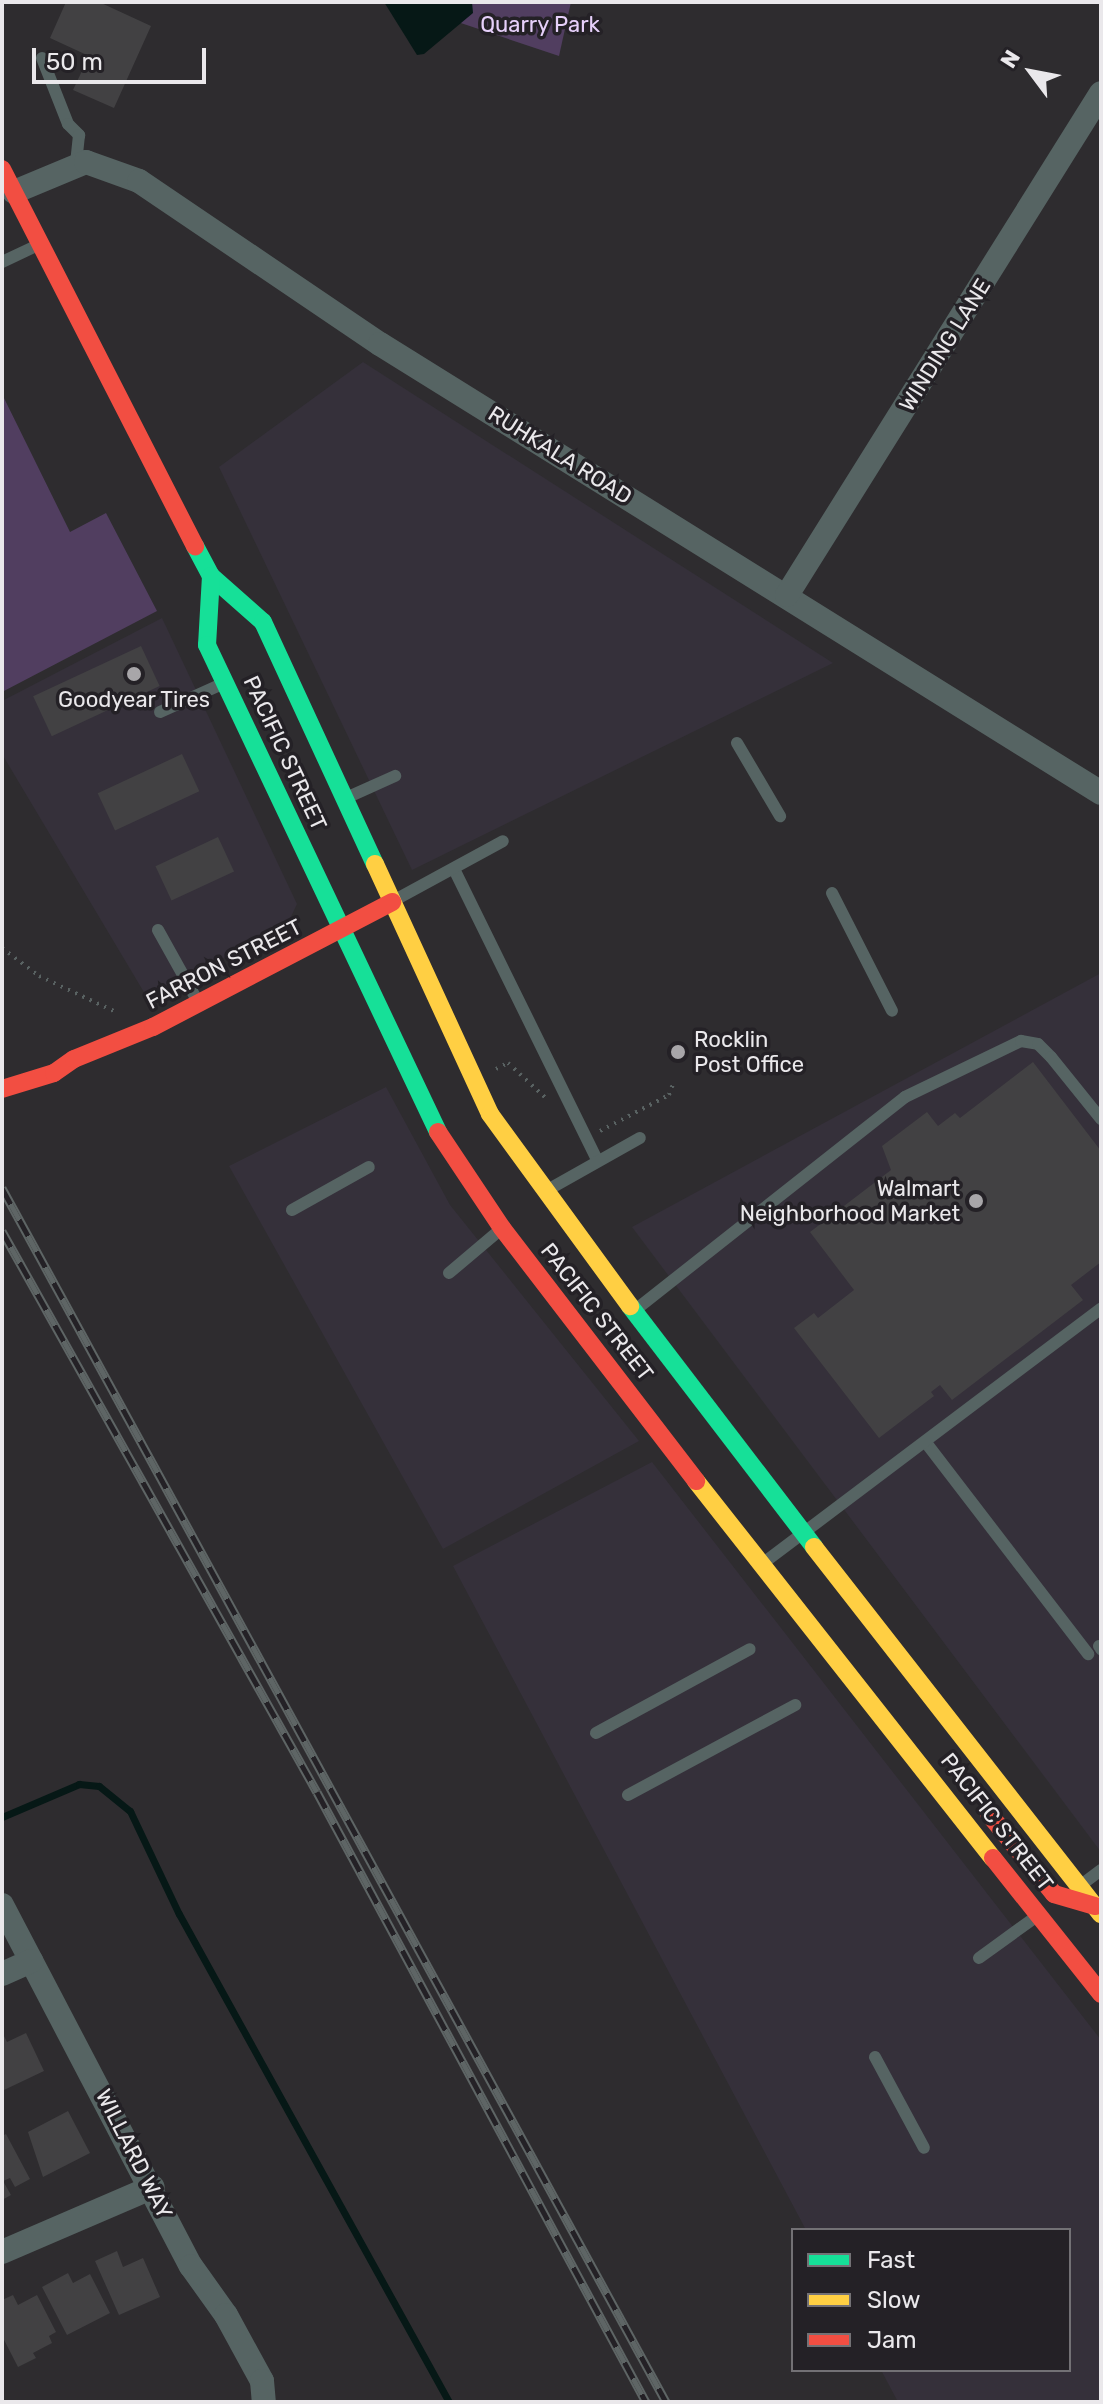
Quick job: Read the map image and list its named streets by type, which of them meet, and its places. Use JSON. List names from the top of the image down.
{
  "streets": {
    "main road": ["PACIFIC STREET", "FARRON STREET"],
    "street": ["WINDING LANE", "RUHKALA ROAD", "WILLARD WAY"]
  },
  "crossings": [
    ["WINDING LANE", "RUHKALA ROAD"],
    ["PACIFIC STREET", "FARRON STREET"]
  ],
  "parks": ["Quarry Park"],
  "places": ["Goodyear Tires", "Rocklin Post Office", "Walmart Neighborhood Market"],
  "legend": ["Fast", "Slow", "Jam"],
  "scale_bar": "50 m",
  "north": "top left"
}
